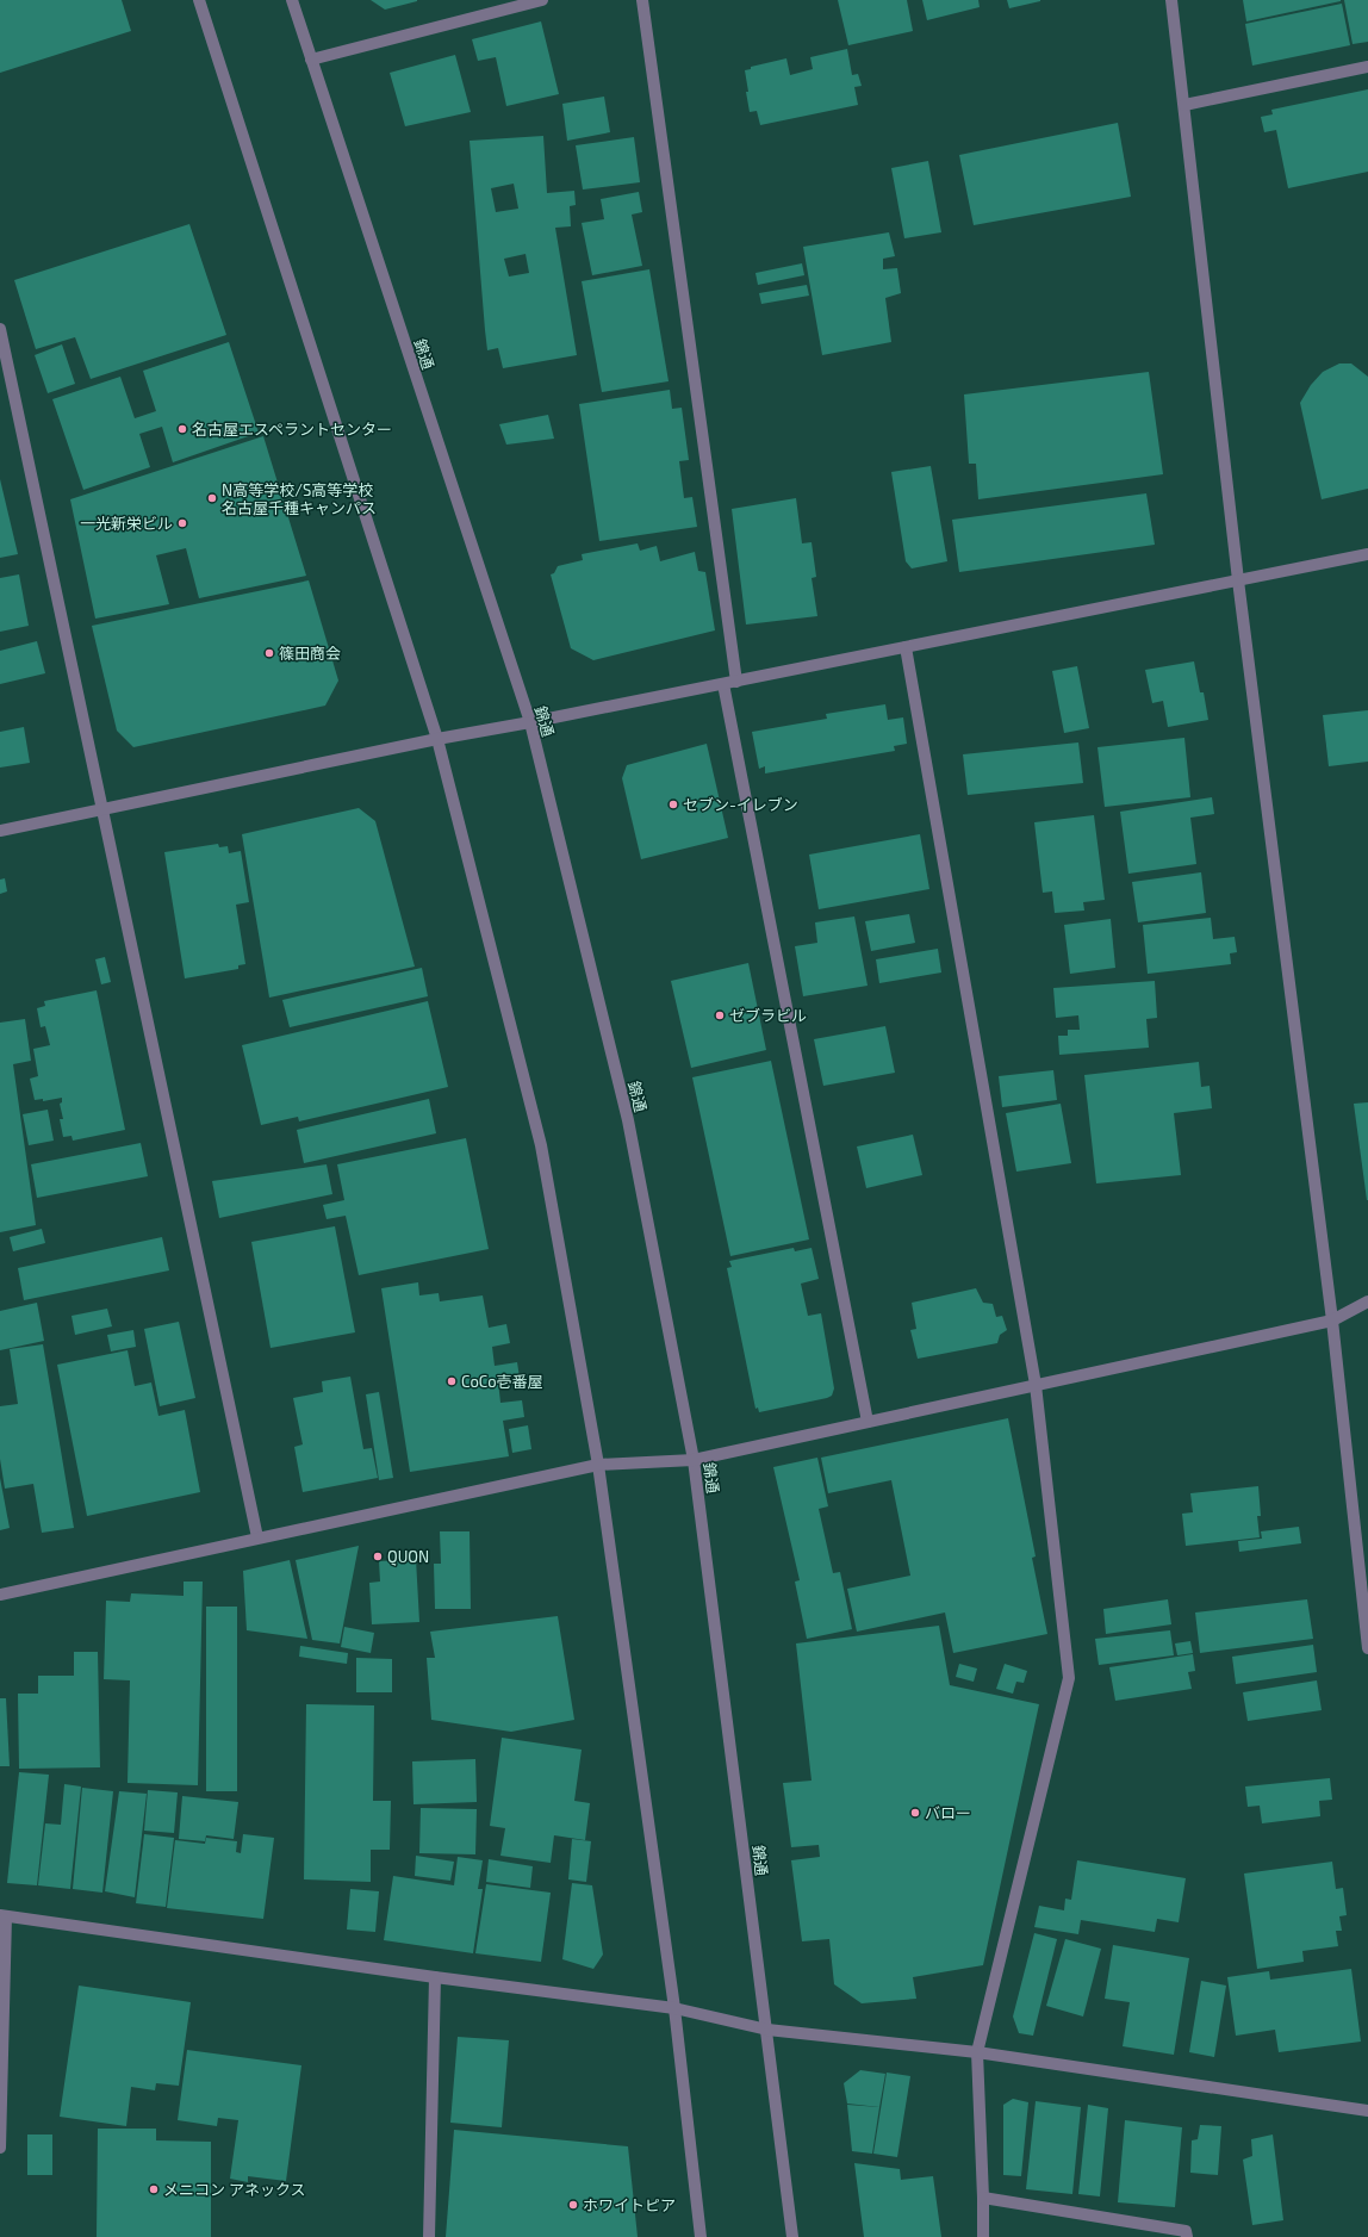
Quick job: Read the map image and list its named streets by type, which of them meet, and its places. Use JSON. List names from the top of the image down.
{
  "streets": {
    "street": ["錦通"]
  },
  "places": [
    "名古屋エスペラントセンター",
    "N高等学校/S高等学校 名古屋千種キャンパス",
    "一光新栄ビル",
    "篠田商会",
    "セブン-イレブン",
    "ゼブラビル",
    "CoCo壱番屋",
    "QUON",
    "バロー",
    "メニコン アネックス",
    "ホワイトピア"
  ]
}
